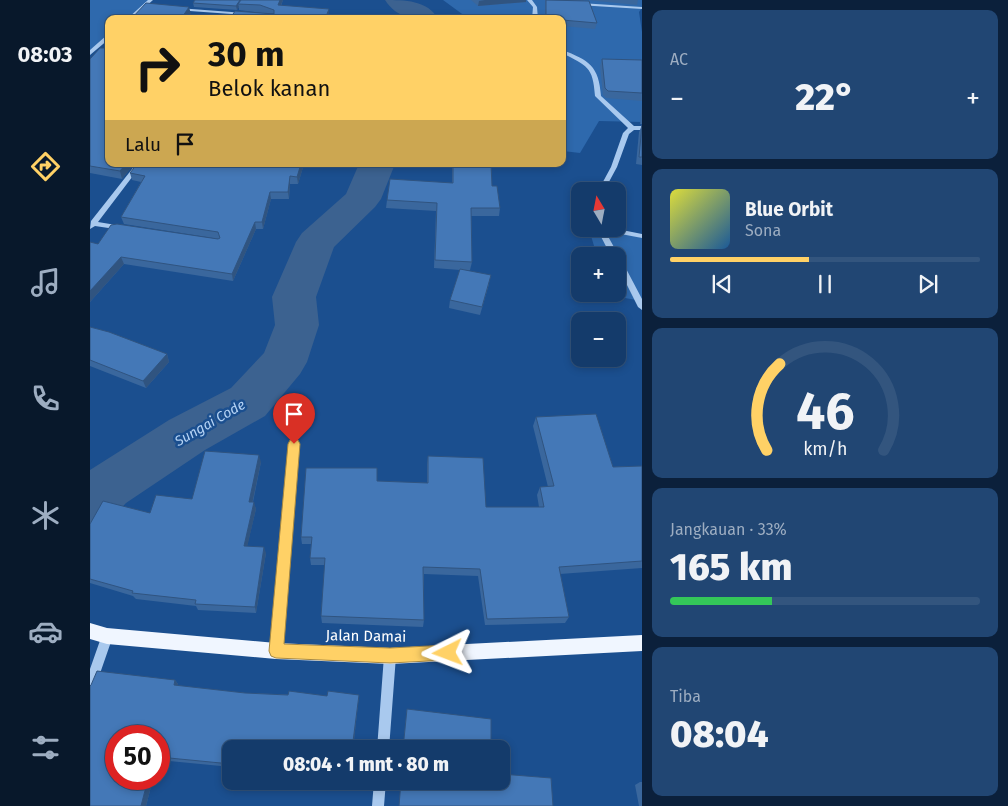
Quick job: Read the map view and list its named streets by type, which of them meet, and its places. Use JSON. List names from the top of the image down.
{
  "streets": {
    "main road": ["Jalan Damai"]
  },
  "water": ["Sungai Code"],
  "north": "top",
  "page": {
    "tabs": "08:03",
    "tile": [
      "AC",
      ["Jangkauan · 33%", "165 km"],
      ["Tiba", "08:04"]
    ],
    "turn": ["30 m", "Belok kanan"],
    "heat": ["−", "22°", "+"],
    "then": "Lalu",
    "map_buttons": ["+", "−"],
    "song": ["Blue Orbit", "Sona"],
    "limit": "50",
    "trip": "08:04 · 1 mnt · 80 m",
    "gauge": ["46", "km/h"]
  }
}
